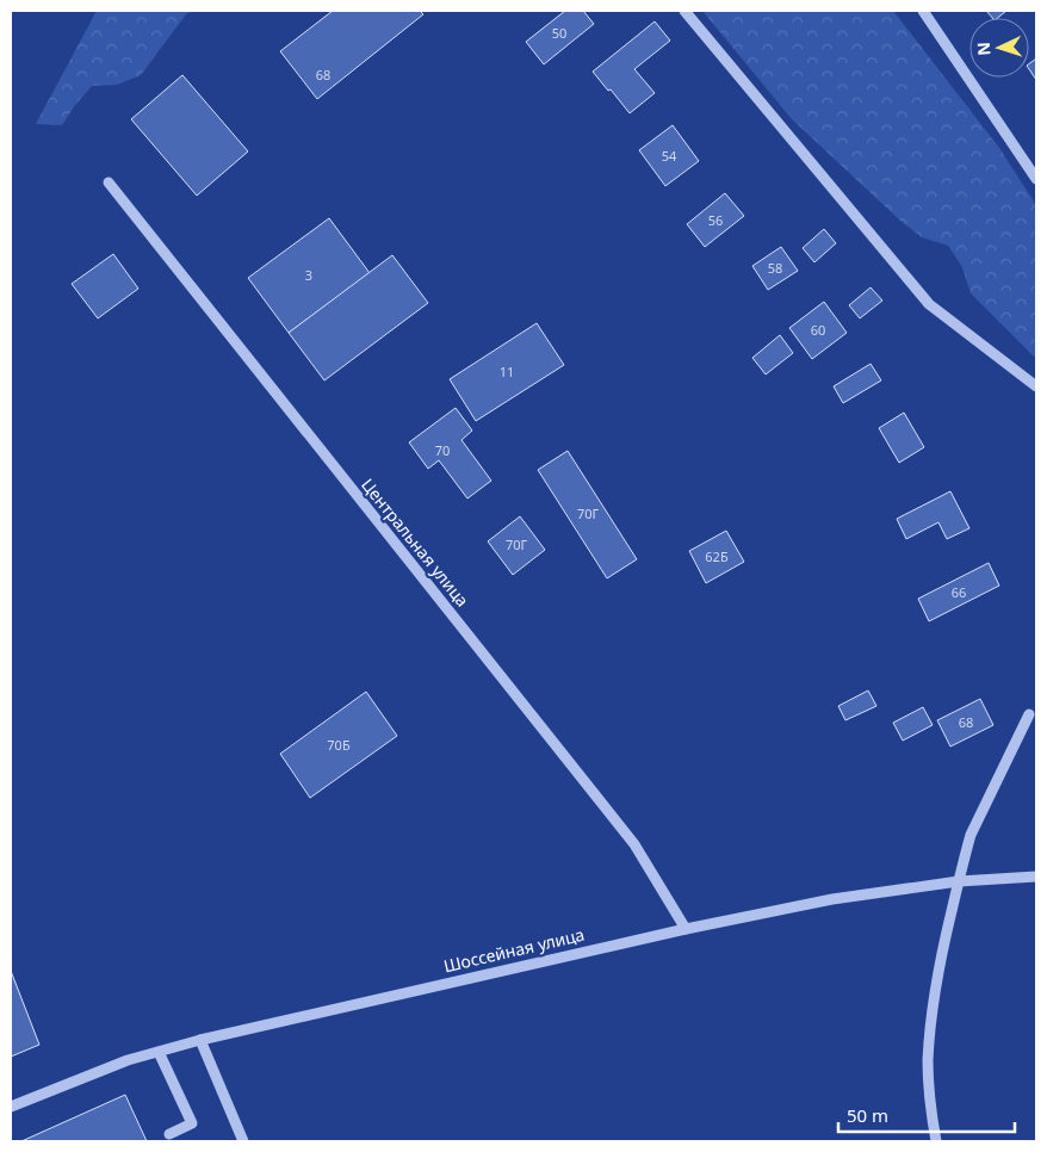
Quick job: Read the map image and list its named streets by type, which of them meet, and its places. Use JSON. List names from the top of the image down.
{
  "streets": {
    "street": ["Центральная улица", "Шоссейная улица"]
  },
  "crossings": [
    ["Центральная улица", "Шоссейная улица"]
  ],
  "house_numbers": [
    "50",
    "68",
    "54",
    "56",
    "58",
    "3",
    "60",
    "11",
    "70",
    "70Г",
    "70Г",
    "62Б",
    "66",
    "68",
    "70Б"
  ],
  "scale_bar": "50 m",
  "north": "left"
}
